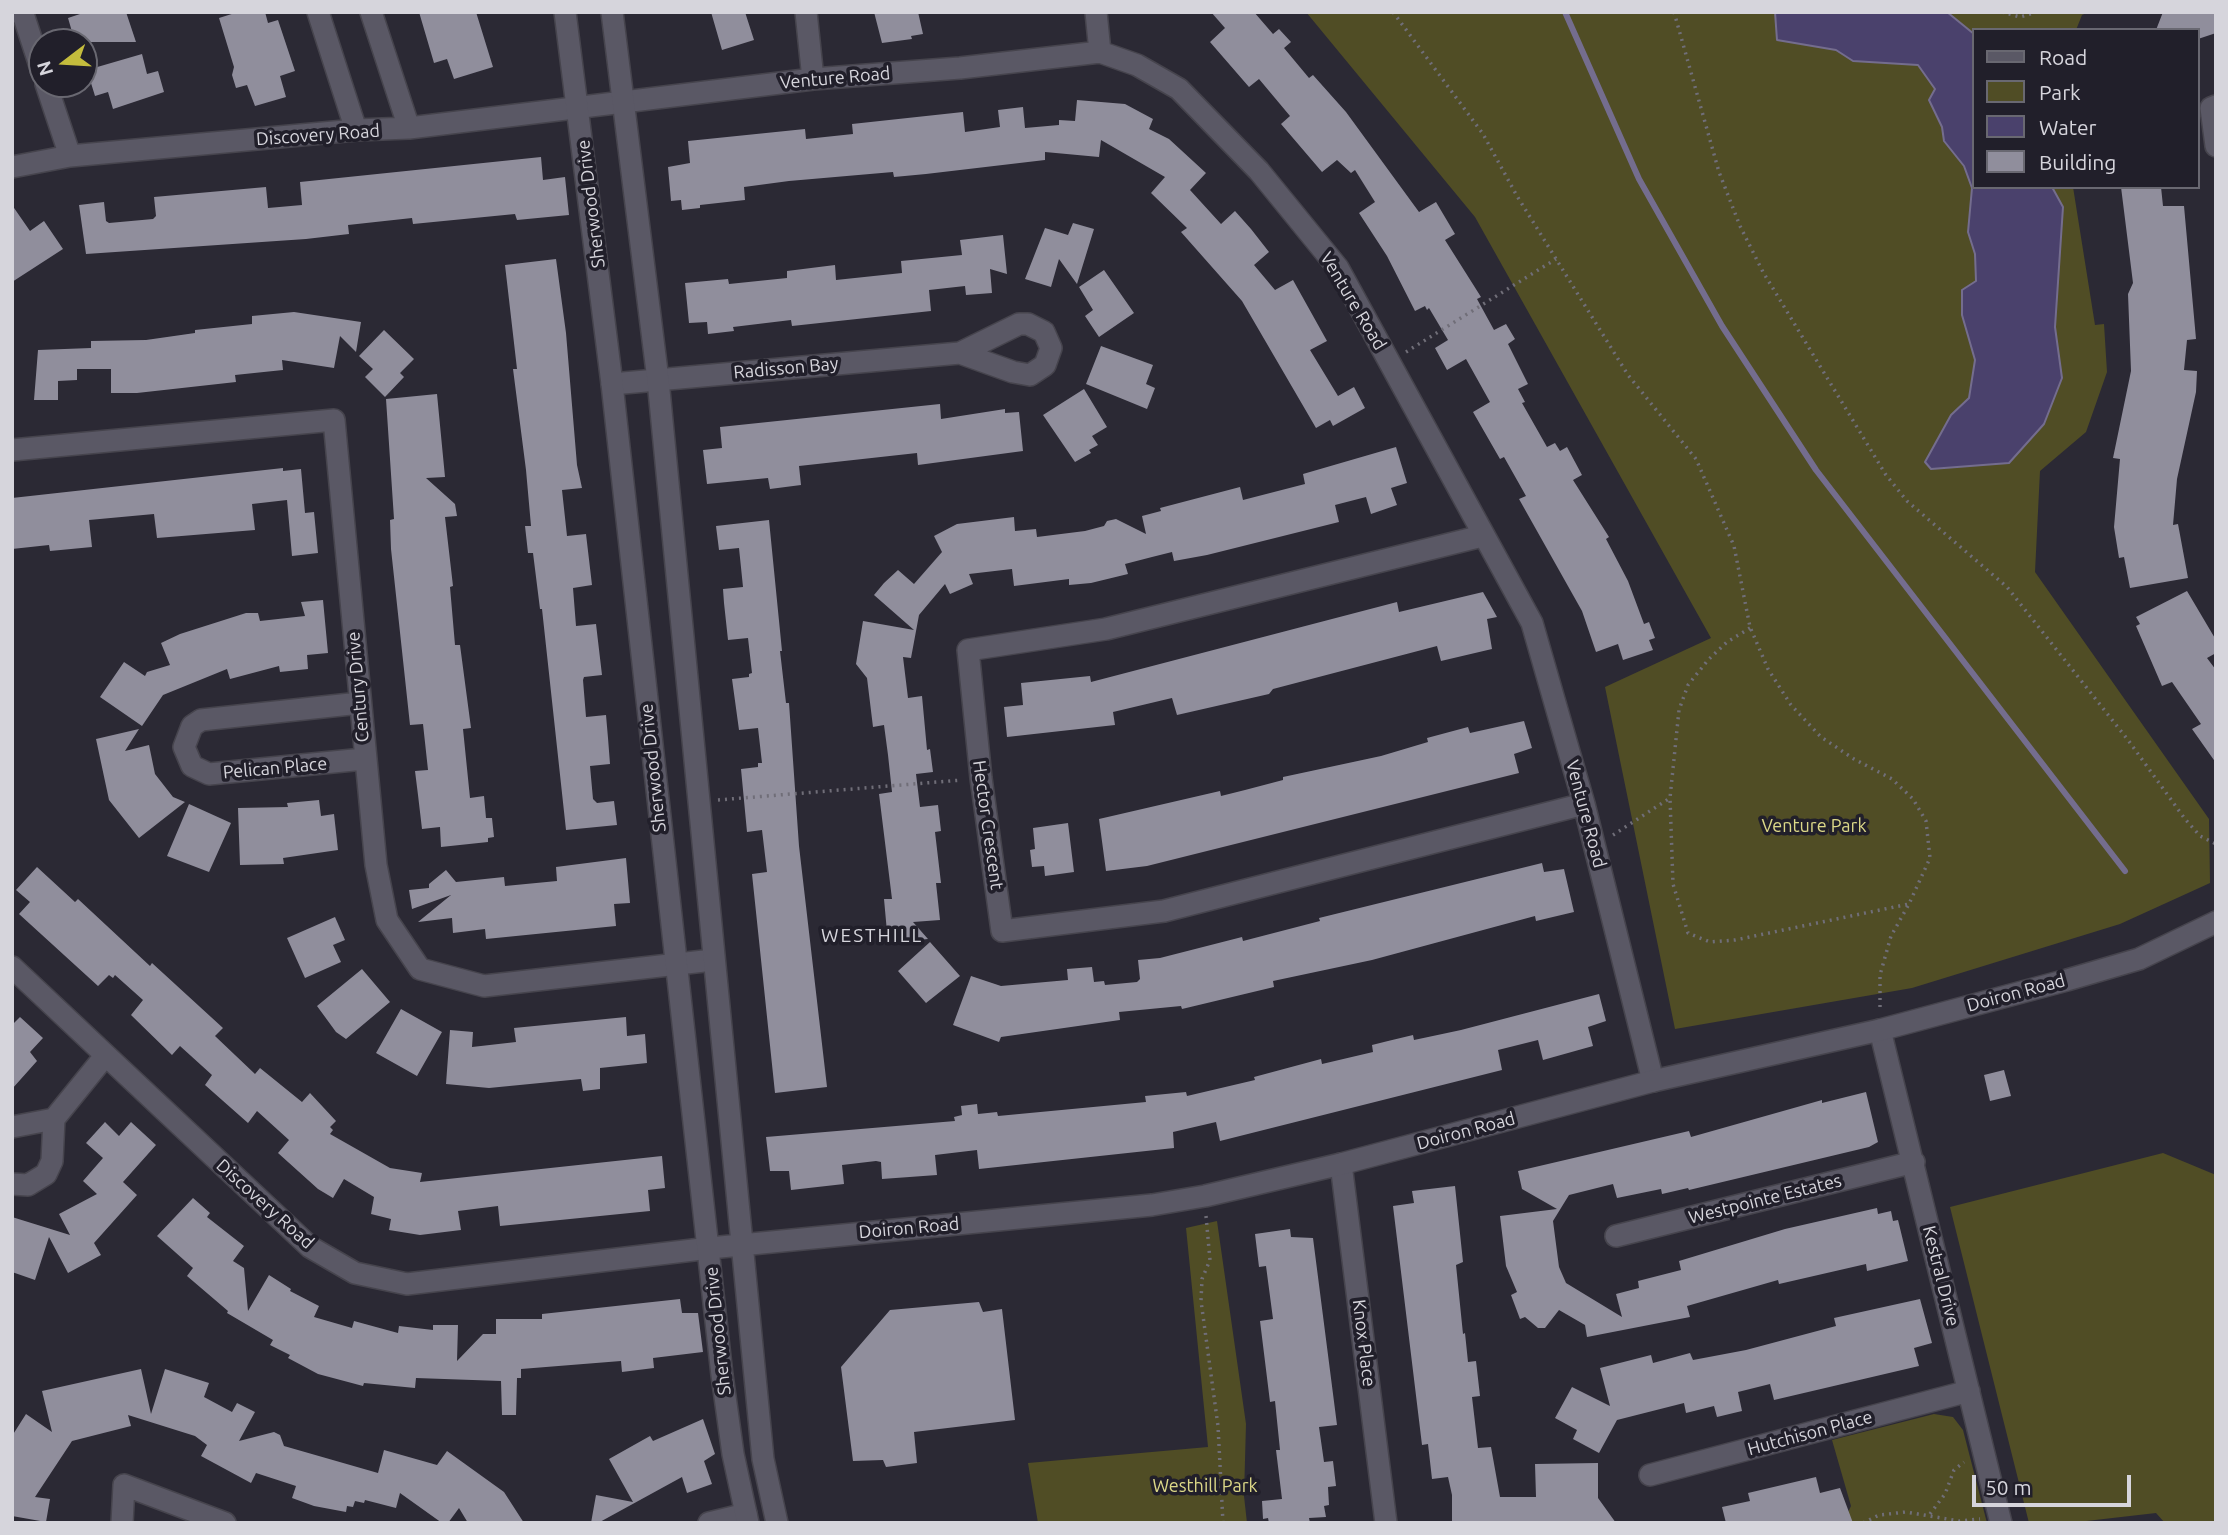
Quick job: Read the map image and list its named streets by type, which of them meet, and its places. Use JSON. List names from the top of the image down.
{
  "streets": {
    "street": [
      "Venture Road",
      "Discovery Road",
      "Sherwood Drive",
      "Radisson Bay",
      "Century Drive",
      "Pelican Place",
      "Hector Crescent",
      "Doiron Road",
      "Westpointe Estates",
      "Kestral Drive",
      "Knox Place",
      "Hutchison Place"
    ]
  },
  "crossings": [
    ["Venture Road", "Discovery Road"],
    ["Venture Road", "Sherwood Drive"],
    ["Venture Road", "Hector Crescent"],
    ["Venture Road", "Doiron Road"],
    ["Discovery Road", "Sherwood Drive"],
    ["Discovery Road", "Doiron Road"],
    ["Sherwood Drive", "Radisson Bay"],
    ["Sherwood Drive", "Century Drive"],
    ["Sherwood Drive", "Doiron Road"],
    ["Century Drive", "Pelican Place"],
    ["Doiron Road", "Kestral Drive"],
    ["Doiron Road", "Knox Place"],
    ["Westpointe Estates", "Kestral Drive"],
    ["Kestral Drive", "Hutchison Place"]
  ],
  "districts": ["WESTHILL"],
  "parks": ["Venture Park", "Westhill Park"],
  "legend": [
    "Road",
    "Park",
    "Water",
    "Building"
  ],
  "scale_bar": "50 m",
  "north": "left"
}
